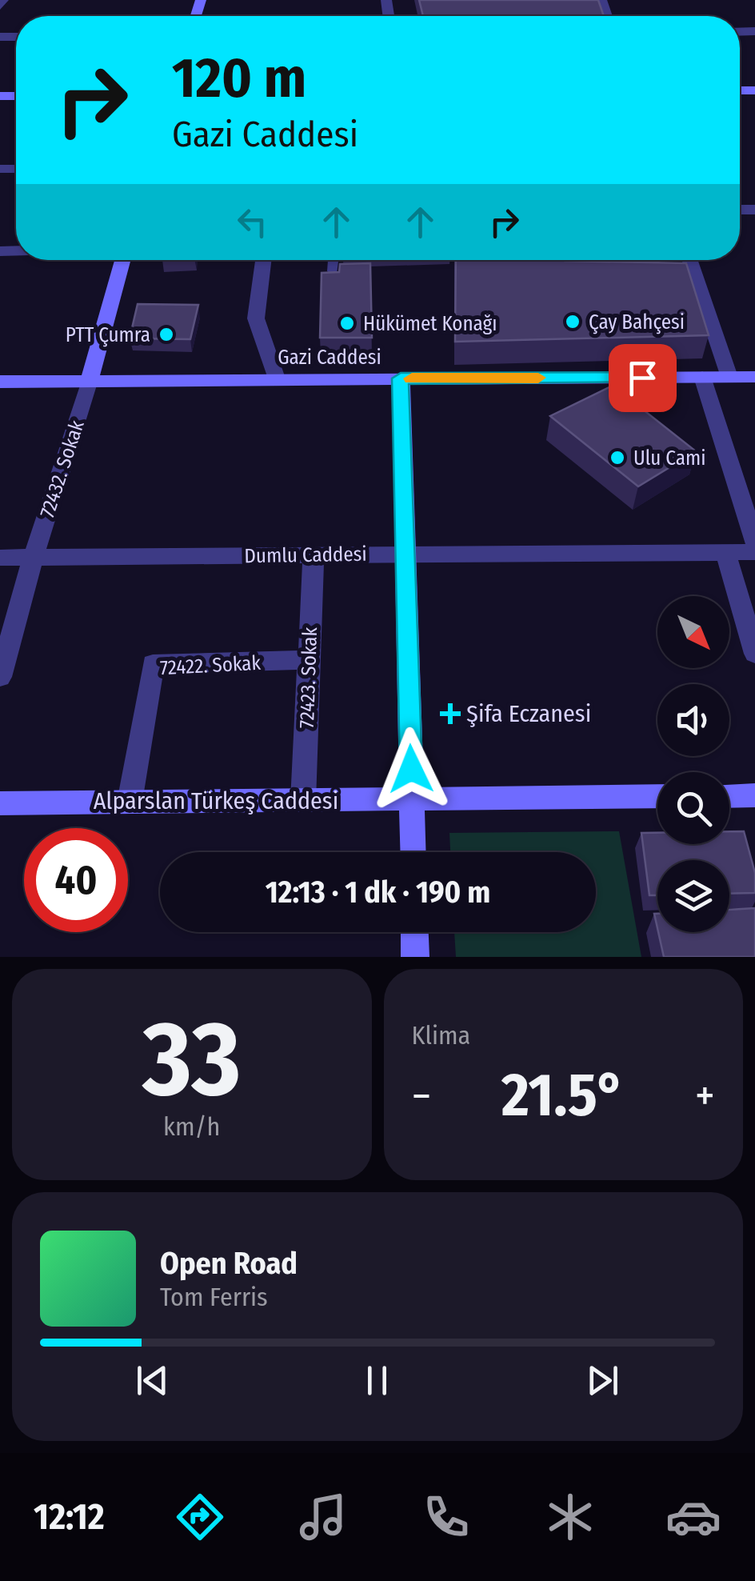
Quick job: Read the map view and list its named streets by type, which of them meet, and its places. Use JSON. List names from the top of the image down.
{
  "streets": {
    "street": [
      "Gazi Caddesi",
      "72432. Sokak",
      "Dumlu Caddesi",
      "72422. Sokak",
      "72423. Sokak",
      "Alparslan Türkeş Caddesi"
    ]
  },
  "crossings": [
    ["Gazi Caddesi", "72432. Sokak"],
    ["72432. Sokak", "Dumlu Caddesi"],
    ["Dumlu Caddesi", "72423. Sokak"],
    ["72422. Sokak", "72423. Sokak"],
    ["72422. Sokak", "Alparslan Türkeş Caddesi"],
    ["72423. Sokak", "Alparslan Türkeş Caddesi"]
  ],
  "places": {
    "other": [
      "Çay Bahçesi",
      "Hükümet Konağı",
      "PTT Çumra",
      "Ulu Cami"
    ],
    "health": ["Şifa Eczanesi"]
  },
  "north": "bottom right",
  "page": {
    "turn": ["120 m", "Gazi Caddesi"],
    "limit": "40",
    "trip": "12:13 · 1 dk · 190 m",
    "tile": [
      ["33", "km/h"],
      "Klima"
    ],
    "heat": ["−", "21.5°", "+"],
    "song": ["Open Road", "Tom Ferris"],
    "tabs": "12:12"
  }
}
